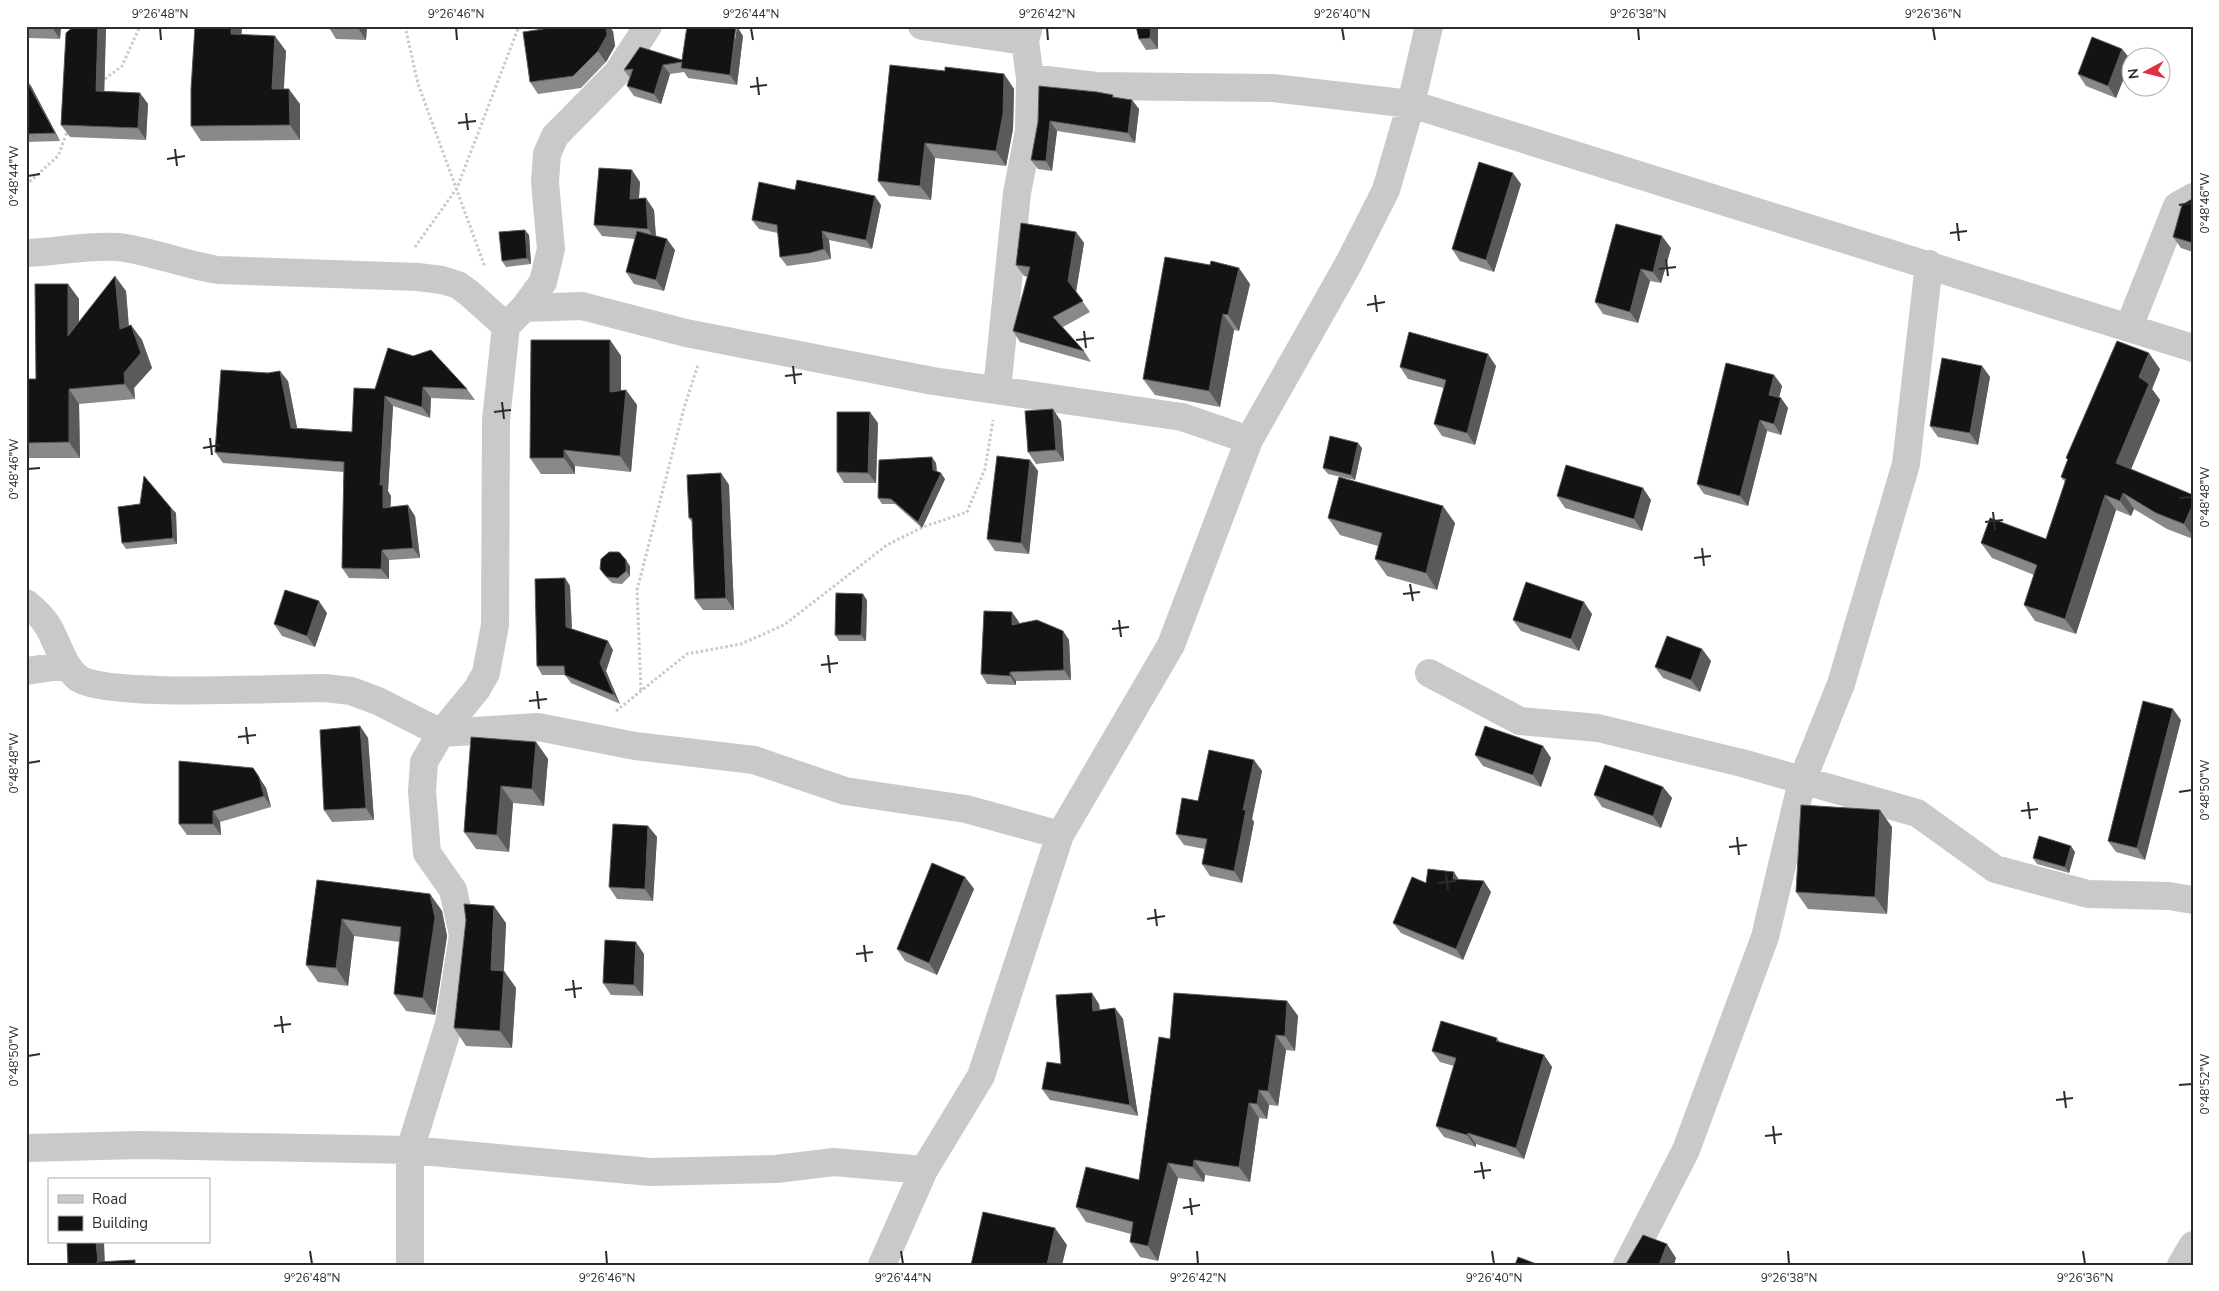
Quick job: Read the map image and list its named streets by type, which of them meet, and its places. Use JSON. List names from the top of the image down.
{
  "legend": ["Road", "Building"],
  "north": "left",
  "coordinates": [
    "9°26'48\"N",
    "9°26'46\"N",
    "9°26'44\"N",
    "9°26'42\"N",
    "9°26'40\"N",
    "9°26'38\"N",
    "9°26'36\"N",
    "0°48'44\"W",
    "0°48'46\"W",
    "0°48'48\"W",
    "0°48'50\"W",
    "0°48'52\"W"
  ]
}
